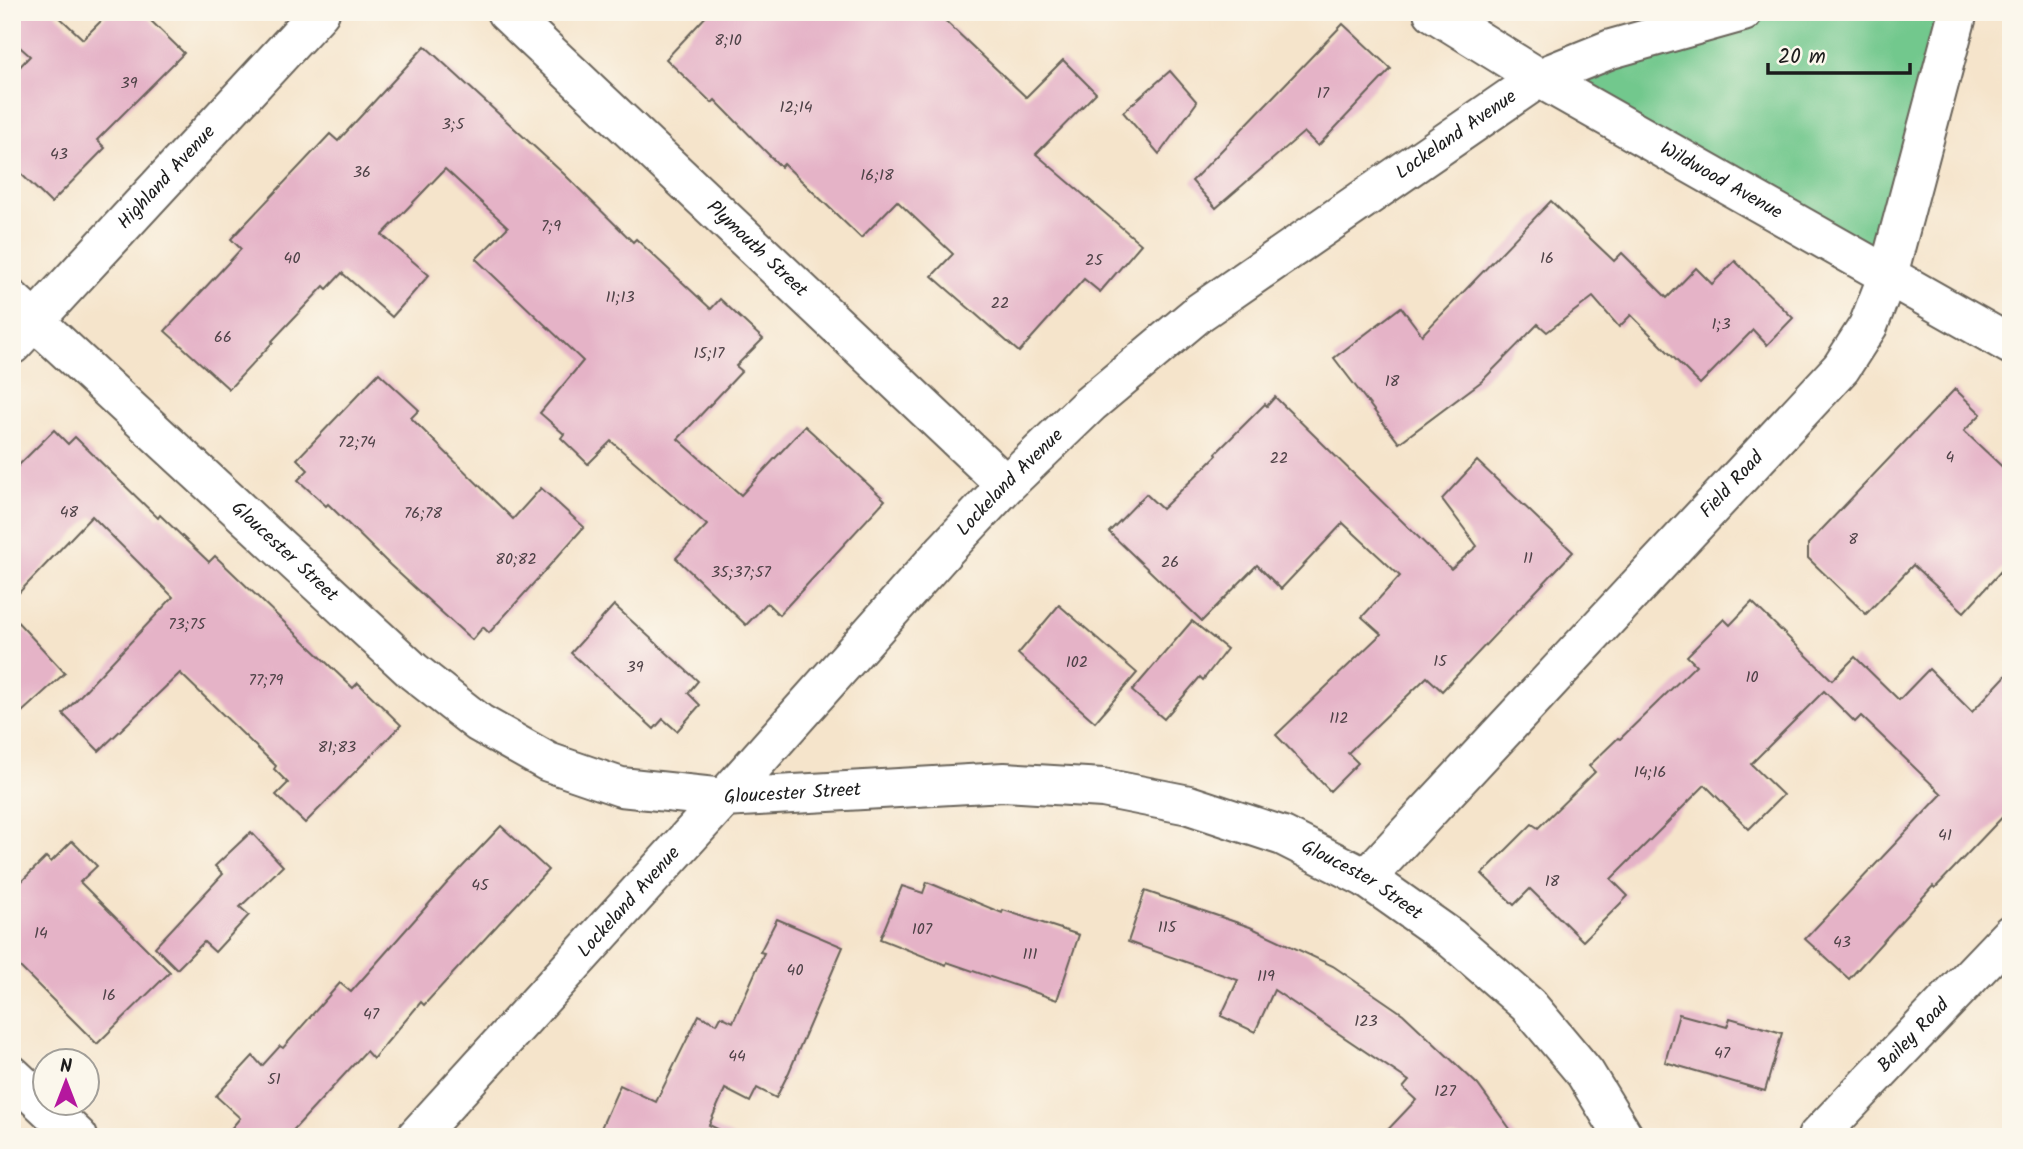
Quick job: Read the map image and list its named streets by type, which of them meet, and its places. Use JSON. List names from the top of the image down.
{
  "streets": {
    "street": [
      "Lockeland Avenue",
      "Highland Avenue",
      "Wildwood Avenue",
      "Plymouth Street",
      "Field Road",
      "Gloucester Street",
      "Bailey Road"
    ]
  },
  "crossings": [
    ["Lockeland Avenue", "Wildwood Avenue"],
    ["Lockeland Avenue", "Plymouth Street"],
    ["Lockeland Avenue", "Gloucester Street"],
    ["Highland Avenue", "Gloucester Street"],
    ["Wildwood Avenue", "Field Road"],
    ["Field Road", "Gloucester Street"]
  ],
  "house_numbers": [
    "8;10",
    "39",
    "17",
    "12;14",
    "3;5",
    "43",
    "36",
    "16;18",
    "7;9",
    "40",
    "16",
    "25",
    "11;13",
    "22",
    "1;3",
    "66",
    "15;17",
    "18",
    "72;74",
    "4",
    "22",
    "48",
    "76;78",
    "8",
    "11",
    "80;82",
    "26",
    "35;37;57",
    "73;75",
    "15",
    "102",
    "39",
    "10",
    "77;79",
    "112",
    "81;83",
    "14;16",
    "41",
    "18",
    "45",
    "115",
    "107",
    "14",
    "43",
    "111",
    "40",
    "119",
    "16",
    "47",
    "123",
    "47",
    "44",
    "51",
    "127"
  ],
  "scale_bar": "20 m",
  "north": "top"
}
